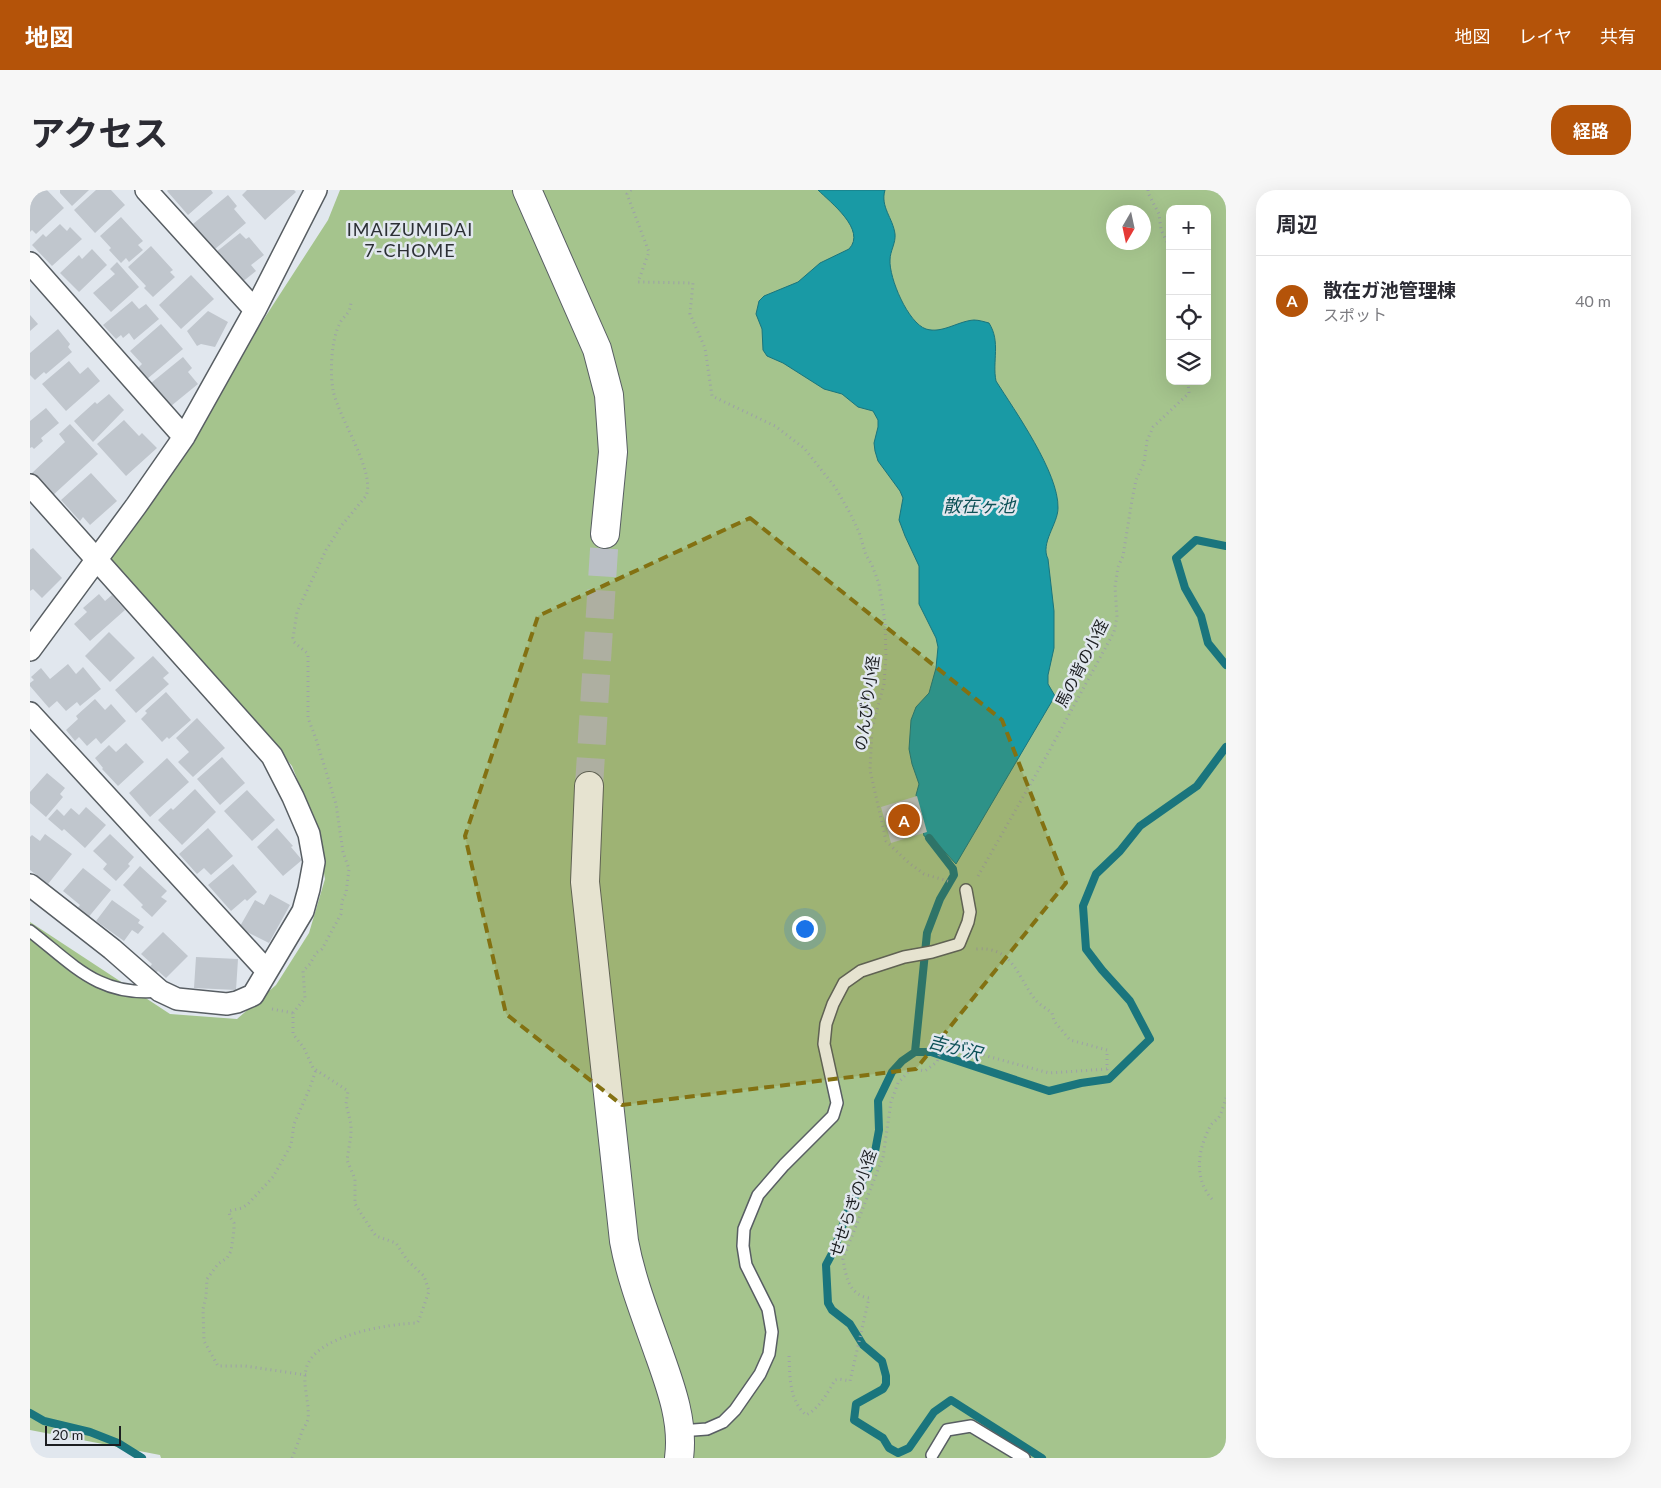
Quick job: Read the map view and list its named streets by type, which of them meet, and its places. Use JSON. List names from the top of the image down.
{
  "streets": {
    "path": ["馬の背の小径", "のんびり小径", "せせらぎの小径"]
  },
  "crossings": [
    ["馬の背の小径", "のんびり小径"]
  ],
  "districts": ["IMAIZUMIDAI 7-CHOME"],
  "water": ["散在ヶ池", "吉が沢"],
  "scale_bar": "20 m",
  "north": "bottom",
  "page": {
    "header": "地図",
    "nav": ["地図", "レイヤ", "共有"],
    "title": "アクセス",
    "buttons": "経路",
    "heading": "周辺",
    "map_buttons": ["+", "−"],
    "list": [
      {
        "mark": "A",
        "name": "散在ガ池管理棟",
        "note": "スポット",
        "value": "40 m"
      }
    ],
    "pins": "A",
    "scale": "20 m"
  }
}
